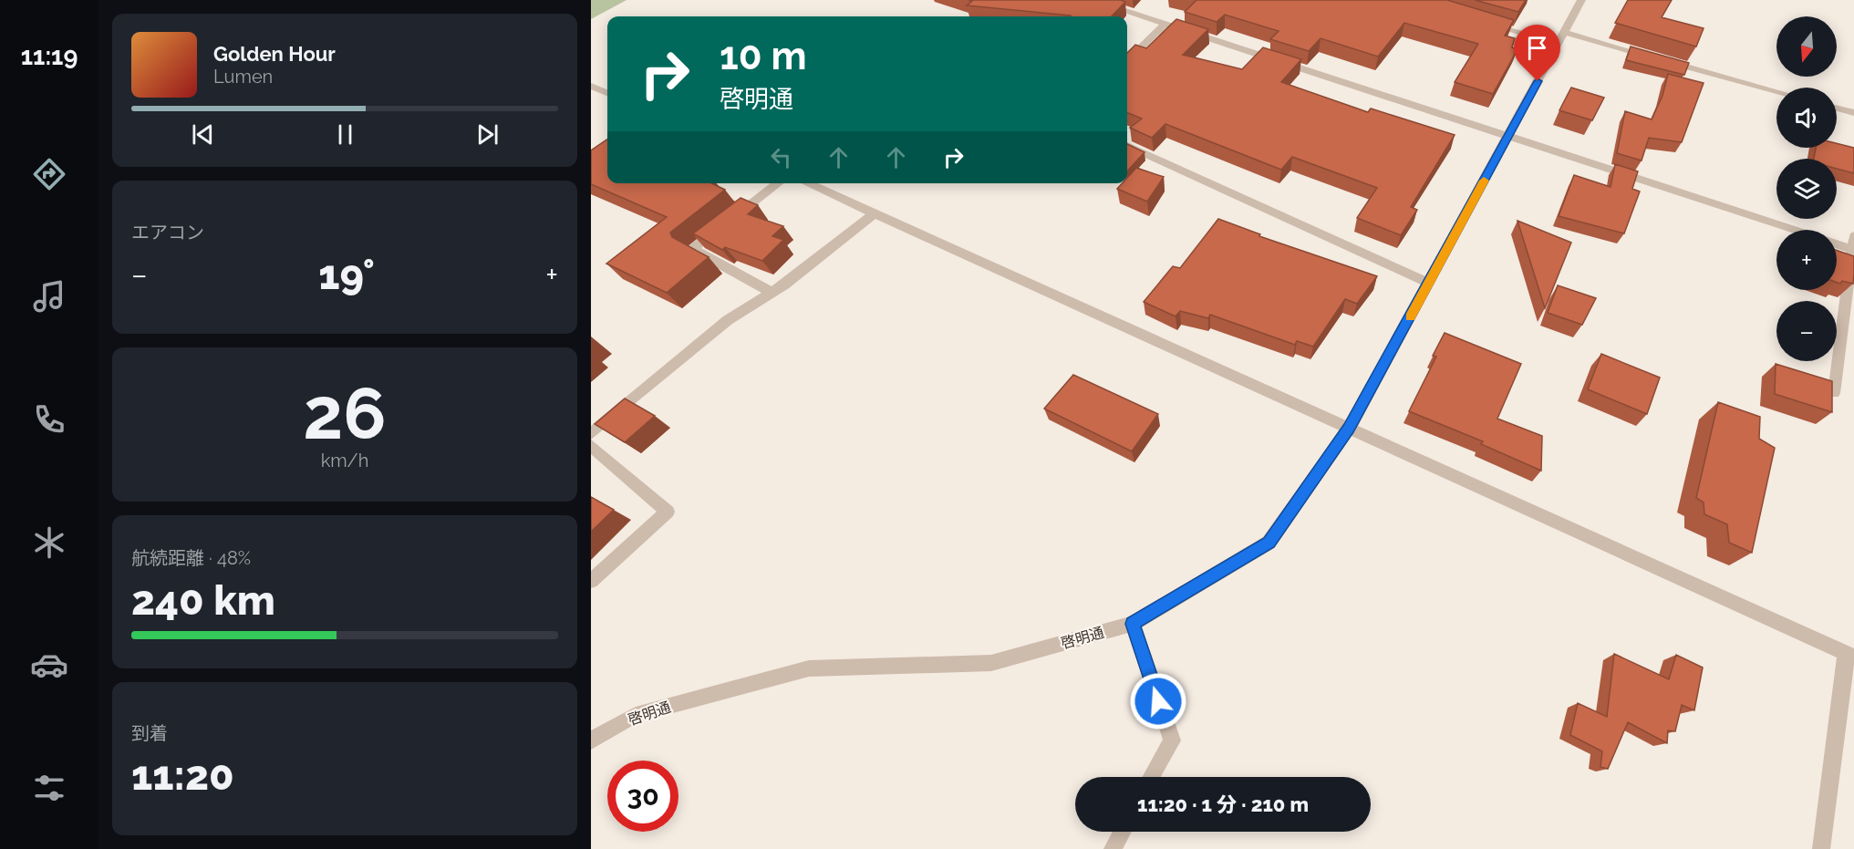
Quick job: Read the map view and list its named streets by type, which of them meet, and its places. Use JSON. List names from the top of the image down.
{
  "streets": {
    "street": ["啓明通"]
  },
  "north": "bottom",
  "page": {
    "tabs": "11:19",
    "map_buttons": ["+", "−"],
    "turn": ["10 m", "啓明通"],
    "song": ["Golden Hour", "Lumen"],
    "tile": [
      "エアコン",
      ["26", "km/h"],
      ["航続距離 · 48%", "240 km"],
      ["到着", "11:20"]
    ],
    "heat": ["−", "19°", "+"],
    "limit": "30",
    "trip": "11:20 · 1 分 · 210 m"
  }
}
